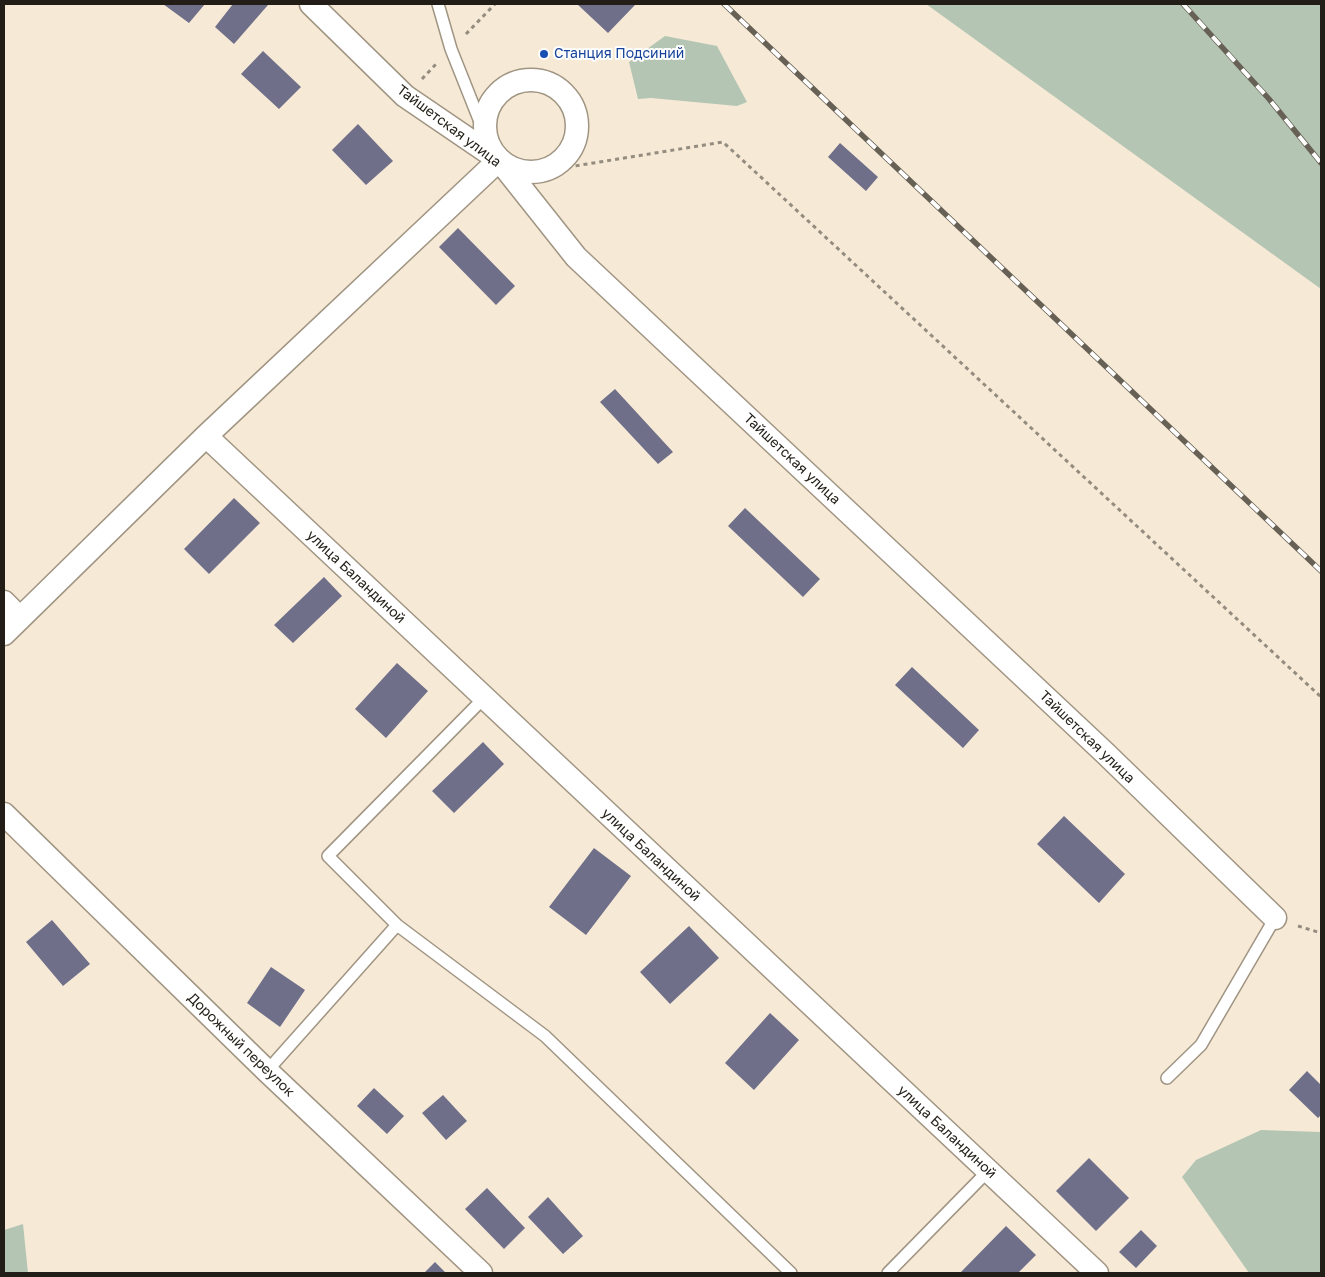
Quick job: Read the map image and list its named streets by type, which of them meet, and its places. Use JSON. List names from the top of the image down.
{
  "streets": {
    "street": ["Тайшетская улица", "улица Баландиной", "Дорожный переулок"]
  },
  "places": ["Станция Подсиний"]
}
